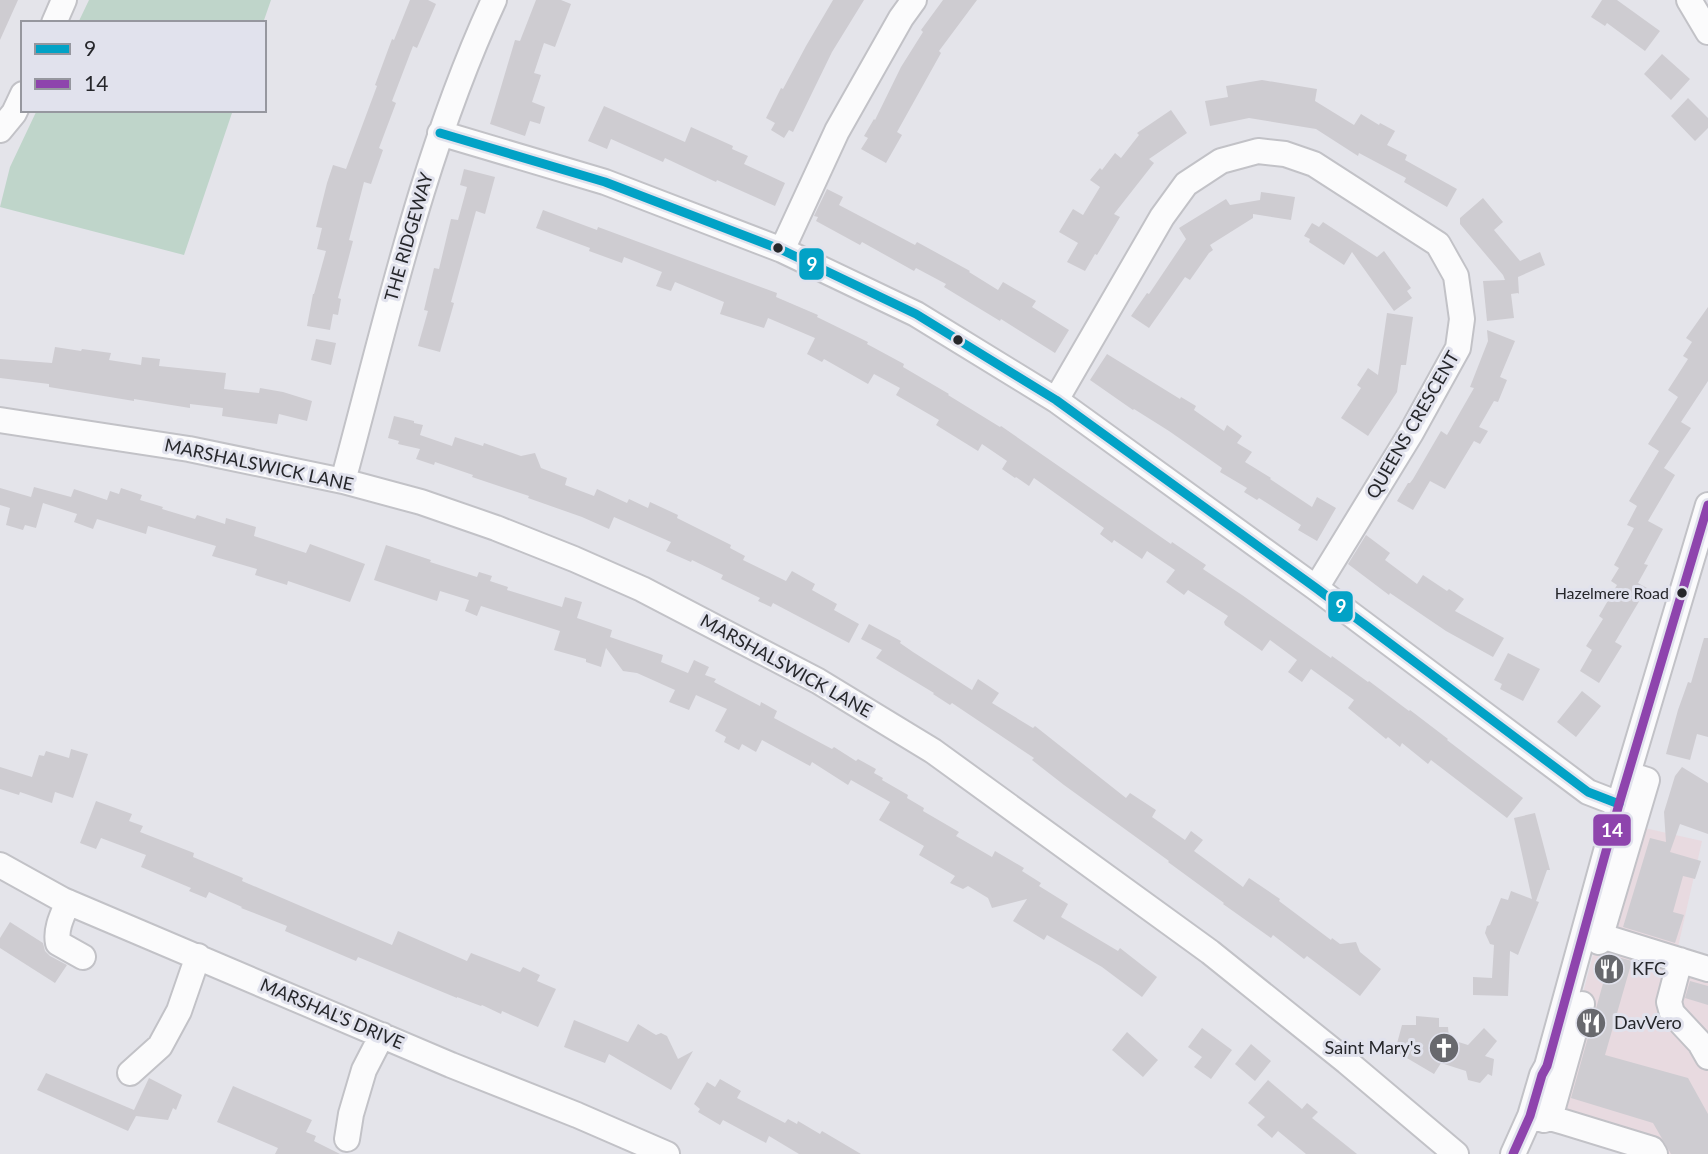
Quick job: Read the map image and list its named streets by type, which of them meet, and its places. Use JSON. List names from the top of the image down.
{
  "streets": {
    "street": [
      "THE RIDGEWAY",
      "QUEENS CRESCENT",
      "MARSHALSWICK LANE",
      "MARSHAL'S DRIVE"
    ]
  },
  "crossings": [
    ["THE RIDGEWAY", "MARSHALSWICK LANE"]
  ],
  "places": {
    "other": ["Hazelmere Road"],
    "restaurant": ["KFC", "DavVero"],
    "church": ["Saint Mary's"]
  },
  "lines": ["transit line 9", "transit line 14"],
  "legend": ["9", "14"]
}
